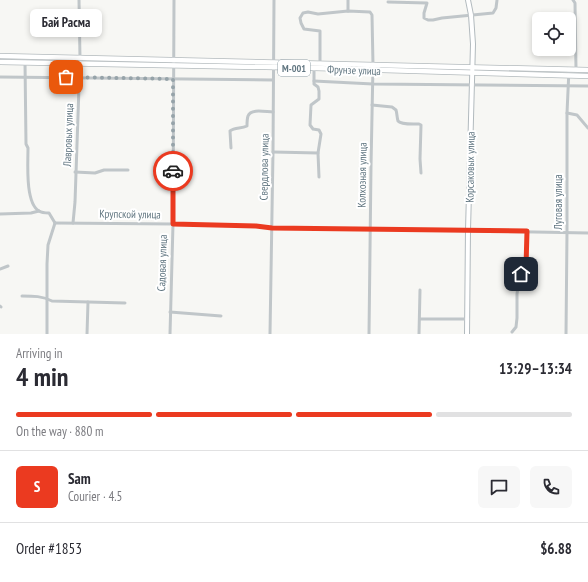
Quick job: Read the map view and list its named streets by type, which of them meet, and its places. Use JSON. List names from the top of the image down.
{
  "streets": {
    "main road": ["M-001", "Фрунзе улица"],
    "street": [
      "Лавровых улица",
      "Свердлова улица",
      "Корсаковых улица",
      "Колхозная улица",
      "Луговая улица",
      "Крупской улица",
      "Садовая улица"
    ]
  },
  "crossings": [
    ["Фрунзе улица", "Лавровых улица"],
    ["Фрунзе улица", "Свердлова улица"],
    ["Фрунзе улица", "Корсаковых улица"],
    ["Фрунзе улица", "Колхозная улица"],
    ["Фрунзе улица", "Луговая улица"],
    ["Фрунзе улица", "Садовая улица"],
    ["Лавровых улица", "Крупской улица"],
    ["Свердлова улица", "Крупской улица"],
    ["Корсаковых улица", "Крупской улица"],
    ["Колхозная улица", "Крупской улица"],
    ["Луговая улица", "Крупской улица"],
    ["Крупской улица", "Садовая улица"]
  ],
  "places": ["Бай Расма"],
  "page": {
    "bubble": "Бай Расма",
    "heading": ["4 min", "Arriving in", "13:29–13:34"],
    "panel": [
      "Sam",
      "Courier · 4.5",
      "Order #1853",
      "$6.88"
    ],
    "bar": "On the way · 880 m",
    "round": "S"
  }
}
